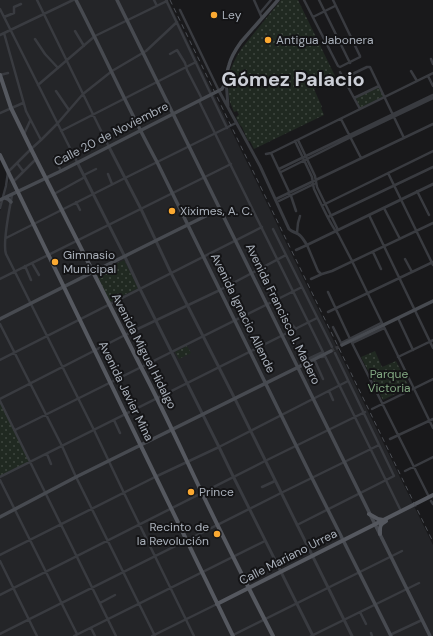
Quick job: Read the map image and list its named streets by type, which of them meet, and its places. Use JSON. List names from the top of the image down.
{
  "streets": {
    "main road": [
      "Calle 20 de Noviembre",
      "Avenida Ignacio Allende",
      "Avenida Francisco I. Madero",
      "Avenida Miguel Hidalgo",
      "Avenida Javier Mina",
      "Calle Mariano Urrea"
    ]
  },
  "crossings": [
    ["Calle 20 de Noviembre", "Avenida Ignacio Allende"],
    ["Calle 20 de Noviembre", "Avenida Francisco I. Madero"],
    ["Calle 20 de Noviembre", "Avenida Miguel Hidalgo"],
    ["Calle 20 de Noviembre", "Avenida Javier Mina"],
    ["Avenida Ignacio Allende", "Calle Mariano Urrea"],
    ["Avenida Francisco I. Madero", "Calle Mariano Urrea"],
    ["Avenida Miguel Hidalgo", "Calle Mariano Urrea"],
    ["Avenida Javier Mina", "Calle Mariano Urrea"]
  ],
  "districts": ["Gómez Palacio"],
  "parks": ["Parque Victoria"],
  "places": [
    "Ley",
    "Antigua Jabonera",
    "Xiximes, A. C.",
    "Gimnasio Municipal",
    "Prince",
    "Recinto de la Revolución"
  ]
}
